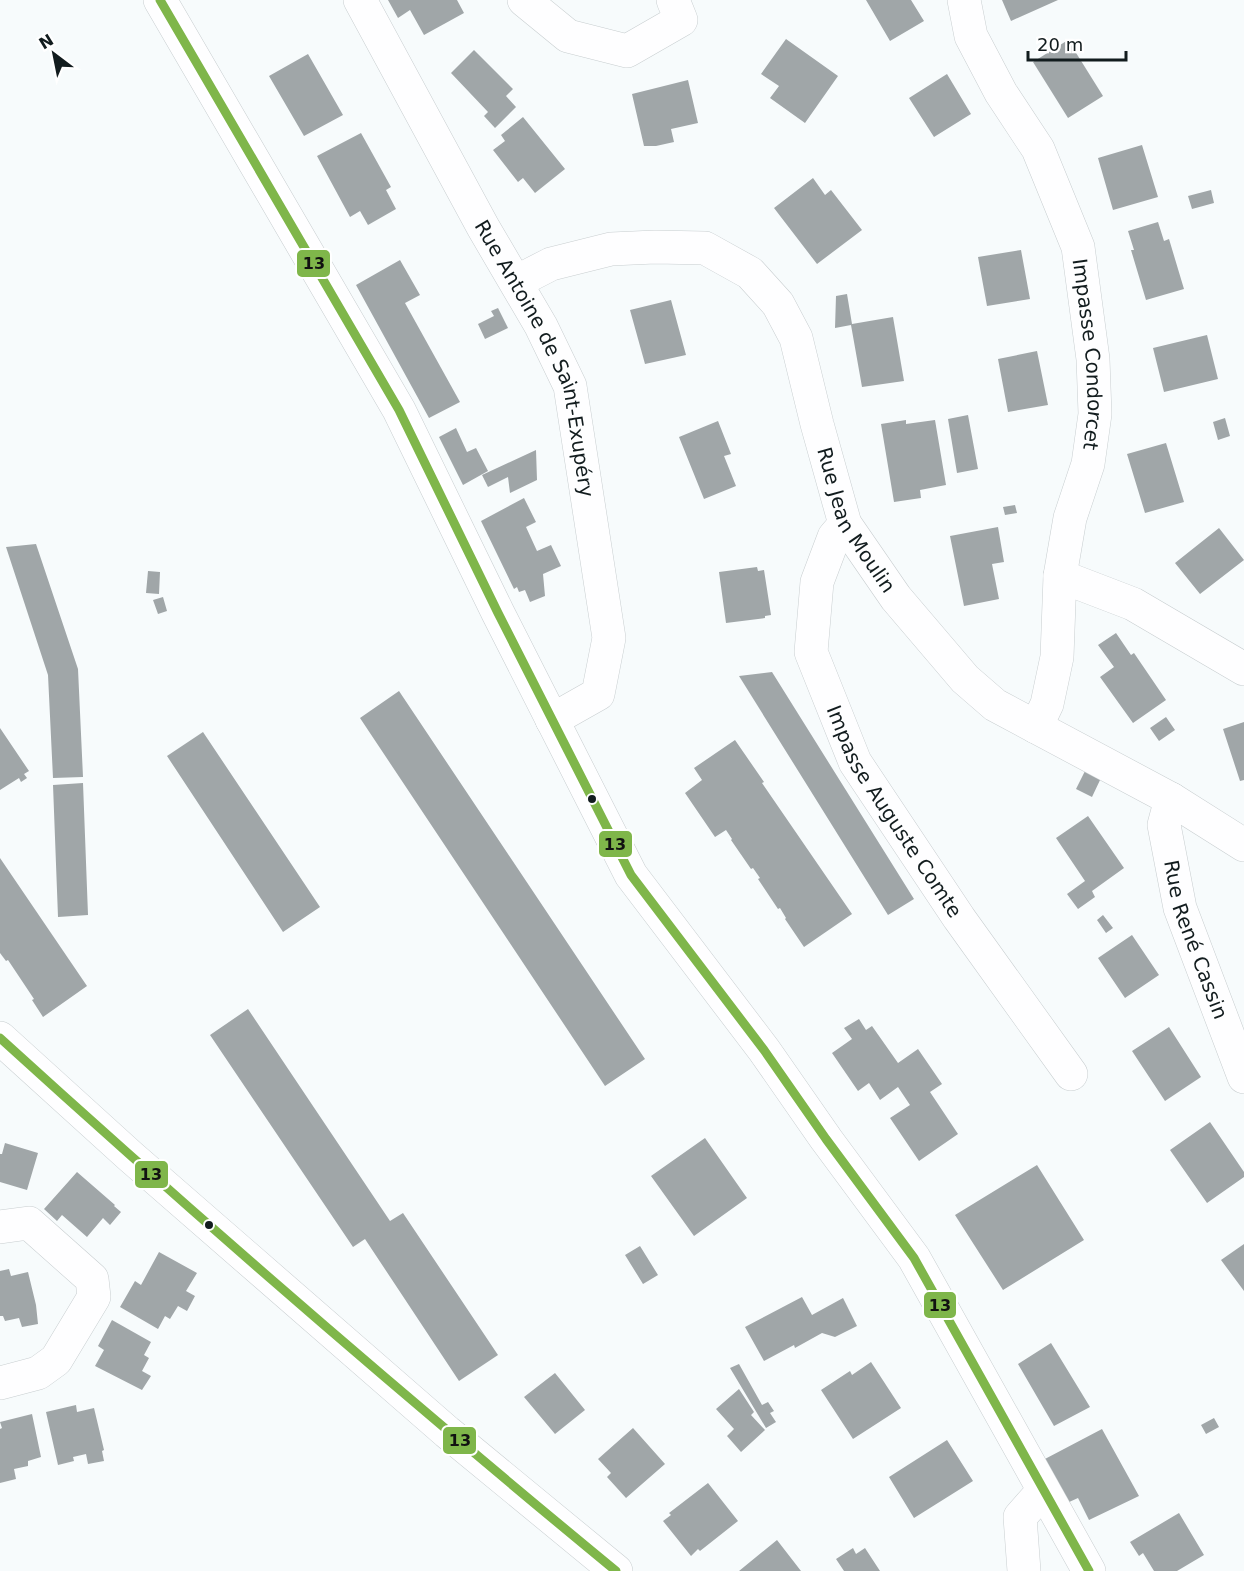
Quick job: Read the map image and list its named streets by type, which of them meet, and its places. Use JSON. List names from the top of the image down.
{
  "streets": {
    "street": [
      "Impasse Condorcet",
      "Rue Antoine de Saint-Exupéry",
      "Rue Jean Moulin",
      "Impasse Auguste Comte",
      "Rue René Cassin"
    ]
  },
  "crossings": [
    ["Impasse Condorcet", "Rue Jean Moulin"],
    ["Rue Antoine de Saint-Exupéry", "Rue Jean Moulin"],
    ["Rue Jean Moulin", "Impasse Auguste Comte"],
    ["Rue Jean Moulin", "Rue René Cassin"]
  ],
  "lines": ["transit line 13"],
  "scale_bar": "20 m",
  "north": "top left"
}
